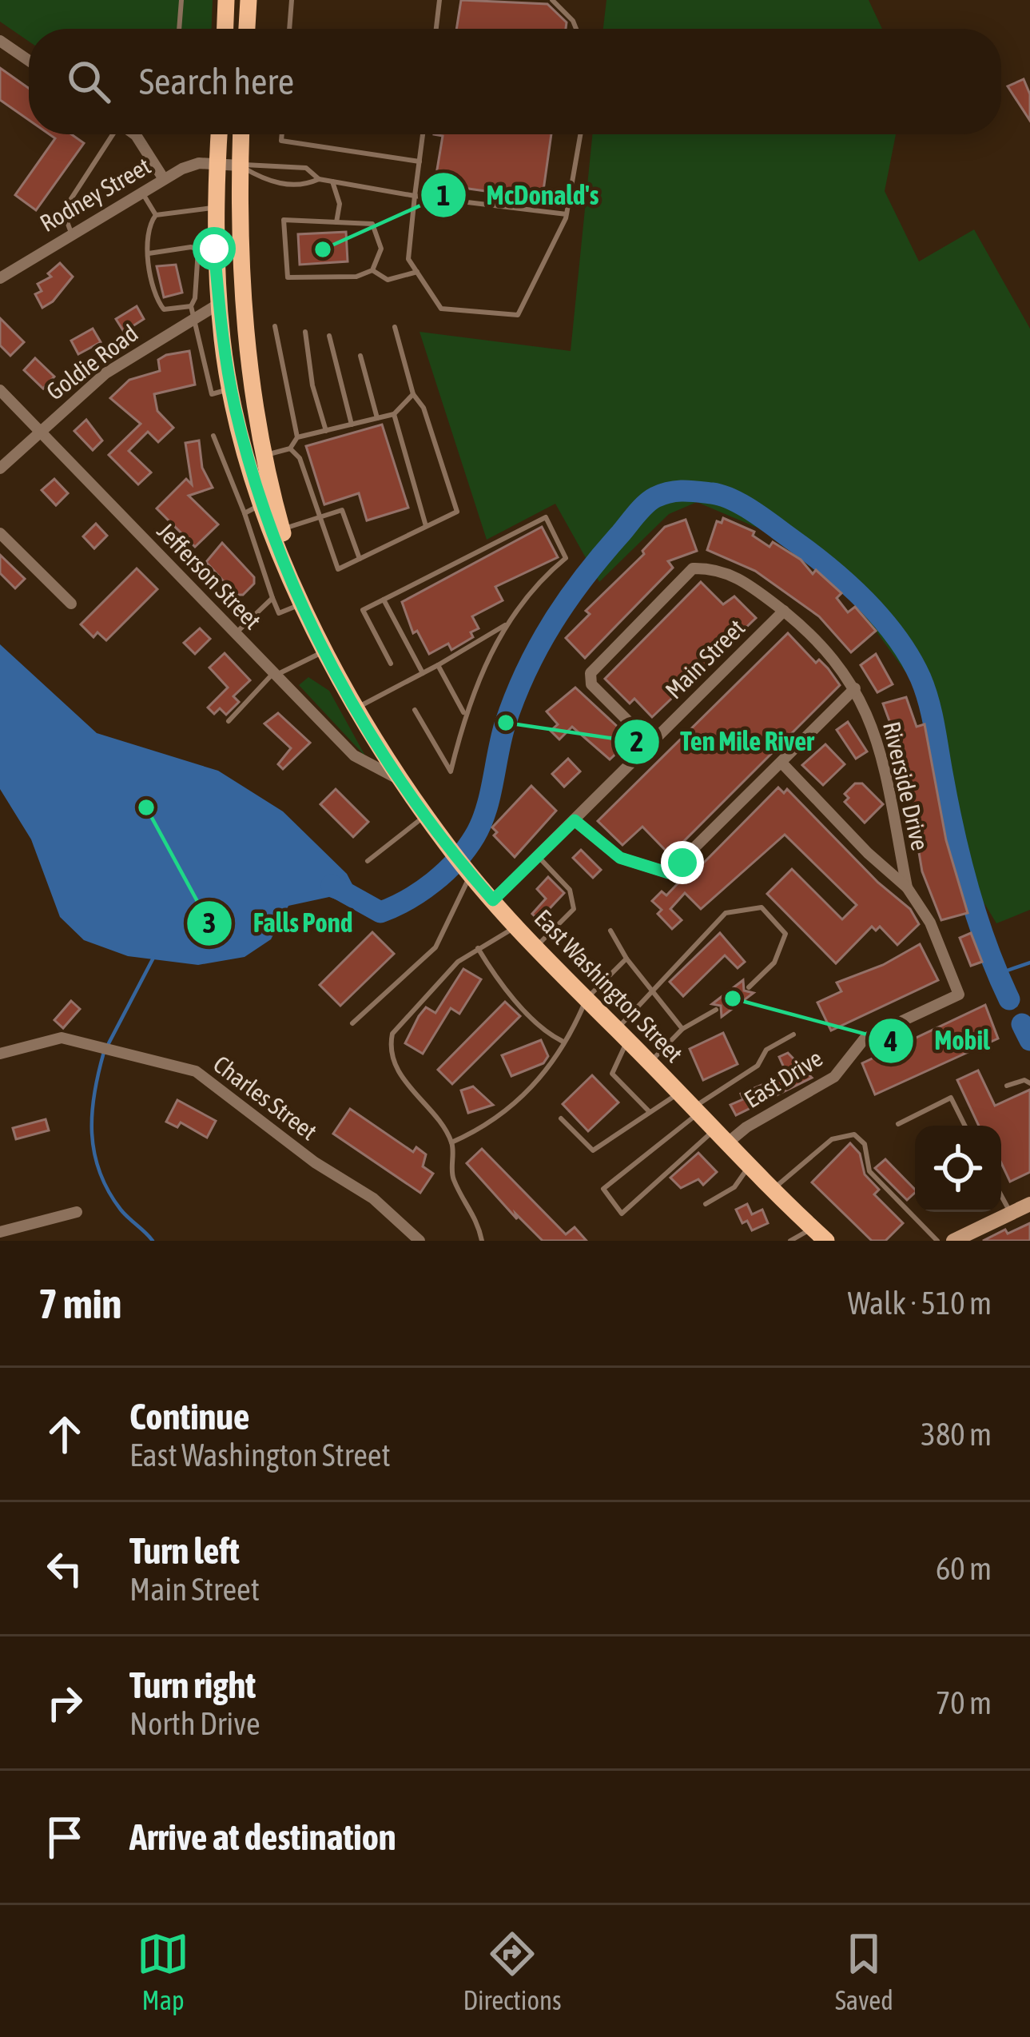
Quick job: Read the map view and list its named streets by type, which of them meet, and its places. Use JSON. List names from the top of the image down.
{
  "streets": {
    "main road": ["East Washington Street"],
    "street": [
      "Rodney Street",
      "Goldie Road",
      "Jefferson Street",
      "Main Street",
      "Riverside Drive",
      "East Drive",
      "Charles Street"
    ]
  },
  "crossings": [
    ["Rodney Street", "East Washington Street"],
    ["Goldie Road", "Jefferson Street"],
    ["Goldie Road", "East Washington Street"],
    ["Jefferson Street", "East Washington Street"],
    ["Main Street", "Riverside Drive"],
    ["Main Street", "East Washington Street"],
    ["Riverside Drive", "East Drive"],
    ["East Washington Street", "East Drive"]
  ],
  "places": [
    "McDonald's",
    "Ten Mile River",
    "Falls Pond",
    "Mobil"
  ],
  "page": {
    "search": "Search here",
    "heading": ["7 min", "Walk · 510 m"],
    "list": [
      ["Continue", "East Washington Street", "380 m"],
      ["Turn left", "Main Street", "60 m"],
      ["Turn right", "North Drive", "70 m"],
      "Arrive at destination"
    ],
    "nav": ["Map", "Directions", "Saved"]
  }
}
